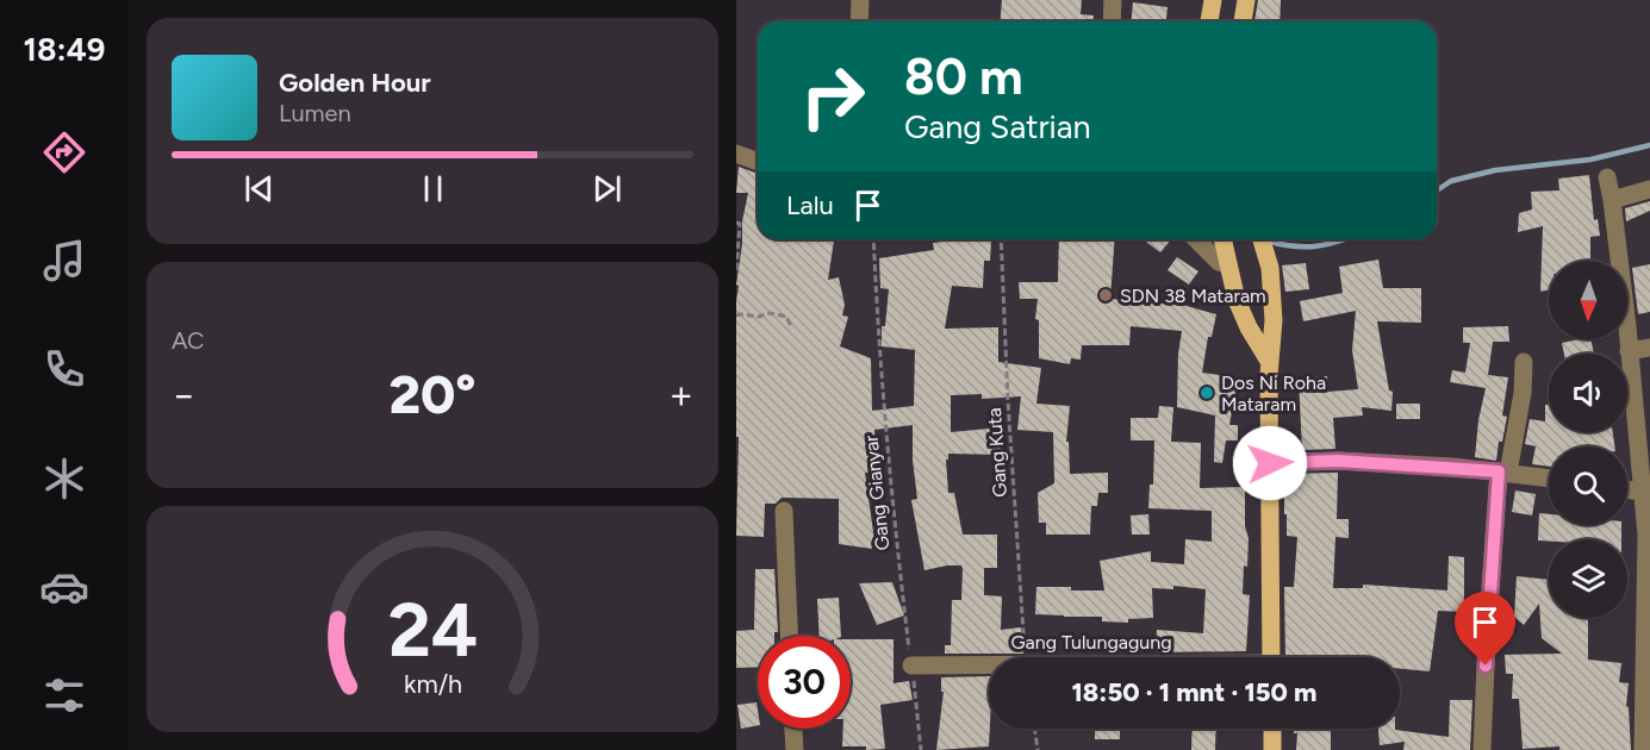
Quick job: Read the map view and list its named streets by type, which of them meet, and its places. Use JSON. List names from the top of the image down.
{
  "streets": {
    "street": ["Gang Tulungagung"],
    "path": ["Gang Kuta", "Gang Gianyar"]
  },
  "crossings": [
    ["Gang Gianyar", "Gang Tulungagung"]
  ],
  "places": ["SDN 38 Mataram", "Dos Ni Roha Mataram"],
  "north": "bottom",
  "page": {
    "tabs": "18:49",
    "turn": ["80 m", "Gang Satrian"],
    "song": ["Golden Hour", "Lumen"],
    "then": "Lalu",
    "tile": "AC",
    "heat": ["−", "20°", "+"],
    "limit": "30",
    "trip": "18:50 · 1 mnt · 150 m",
    "gauge": ["24", "km/h"]
  }
}
